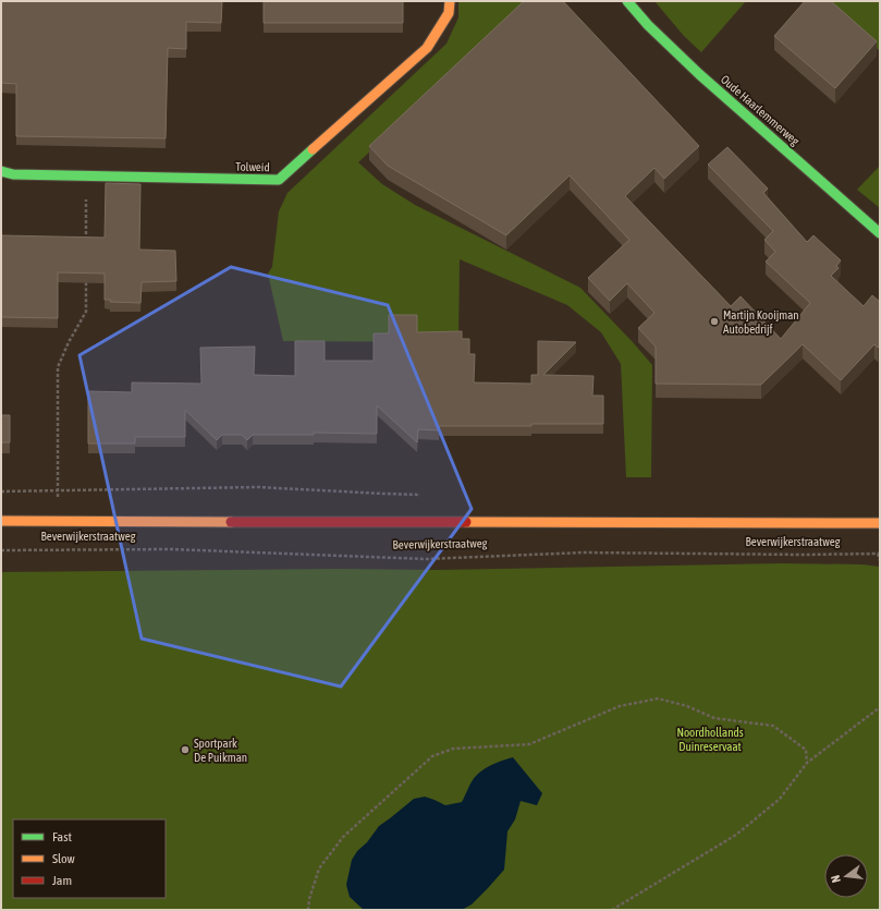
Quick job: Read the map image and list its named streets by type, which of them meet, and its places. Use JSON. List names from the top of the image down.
{
  "streets": {
    "street": ["Oude Haarlemmerweg", "Tolweid", "Beverwijkerstraatweg"]
  },
  "parks": ["Noordhollands Duinreservaat"],
  "places": ["Martijn Kooijman Autobedrijf", "Sportpark De Puikman"],
  "legend": ["Fast", "Slow", "Jam"],
  "north": "left"
}
